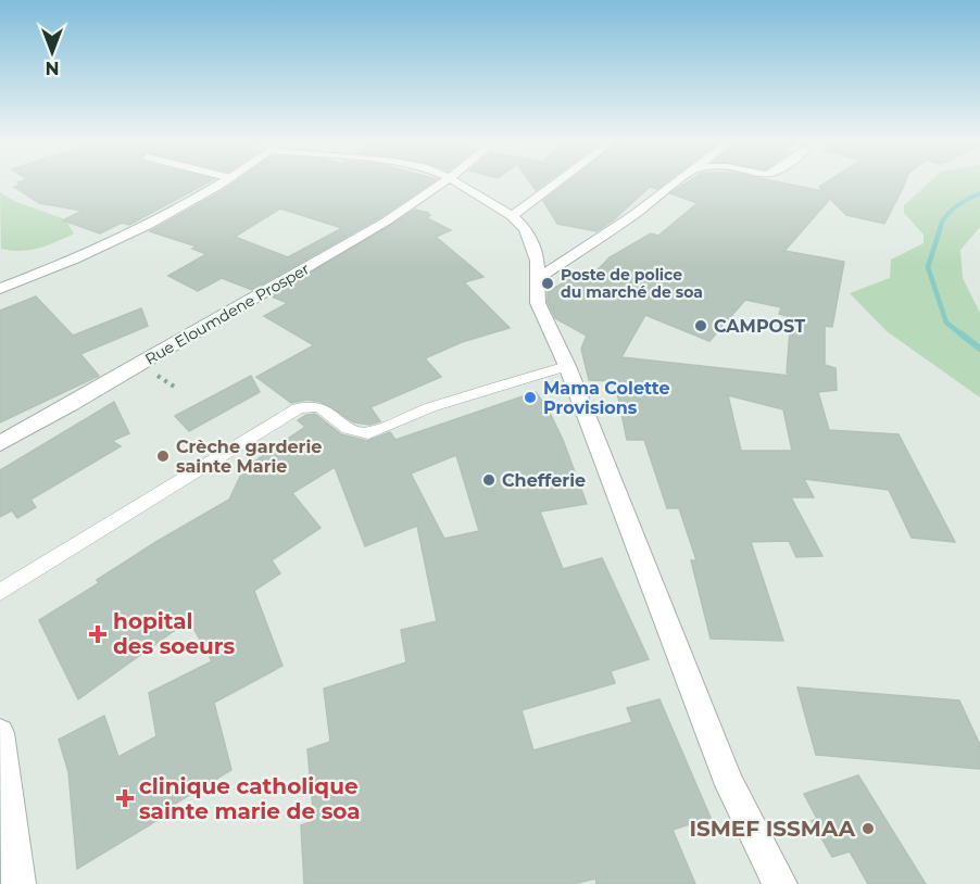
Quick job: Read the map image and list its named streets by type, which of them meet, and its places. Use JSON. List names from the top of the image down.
{
  "streets": {
    "street": ["Rue Eloumdene Prosper"]
  },
  "places": {
    "other": [
      "Poste de police du marché de soa",
      "CAMPOST",
      "Mama Colette Provisions",
      "Crèche garderie sainte Marie",
      "Chefferie",
      "ISMEF ISSMAA"
    ],
    "health": ["hopital des soeurs", "clinique catholique sainte marie de soa"]
  },
  "north": "bottom"
}
